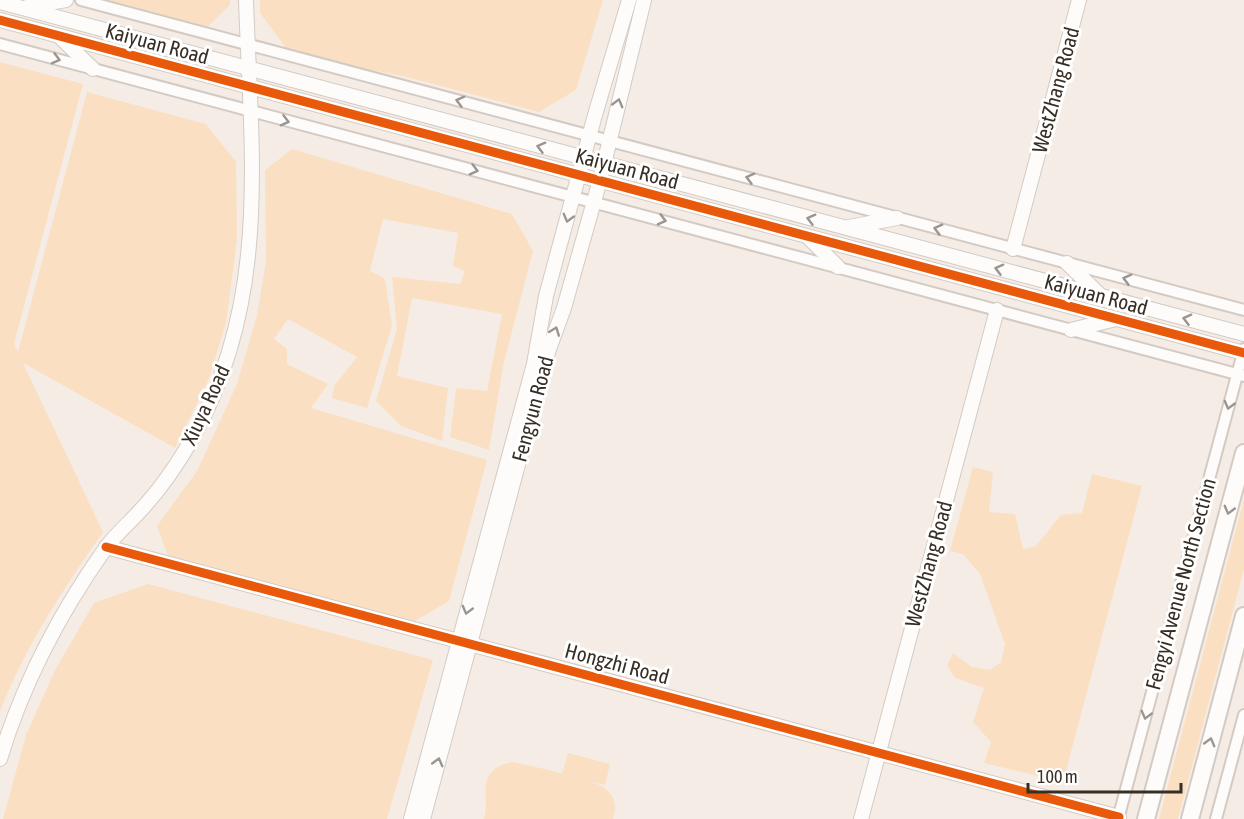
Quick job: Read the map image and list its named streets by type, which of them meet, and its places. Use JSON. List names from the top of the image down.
{
  "streets": {
    "main road": ["Fengyi Avenue North Section"],
    "street": [
      "Kaiyuan Road",
      "WestZhang Road",
      "Xiuya Road",
      "Fengyun Road",
      "Hongzhi Road"
    ]
  },
  "crossings": [
    ["Kaiyuan Road", "WestZhang Road"],
    ["Kaiyuan Road", "Xiuya Road"],
    ["Kaiyuan Road", "Fengyun Road"],
    ["Kaiyuan Road", "Fengyi Avenue North Section"],
    ["WestZhang Road", "Hongzhi Road"],
    ["Xiuya Road", "Hongzhi Road"],
    ["Fengyun Road", "Hongzhi Road"],
    ["Fengyi Avenue North Section", "Hongzhi Road"]
  ],
  "one_way": ["Fengyi Avenue North Section"],
  "scale_bar": "100 m"
}
